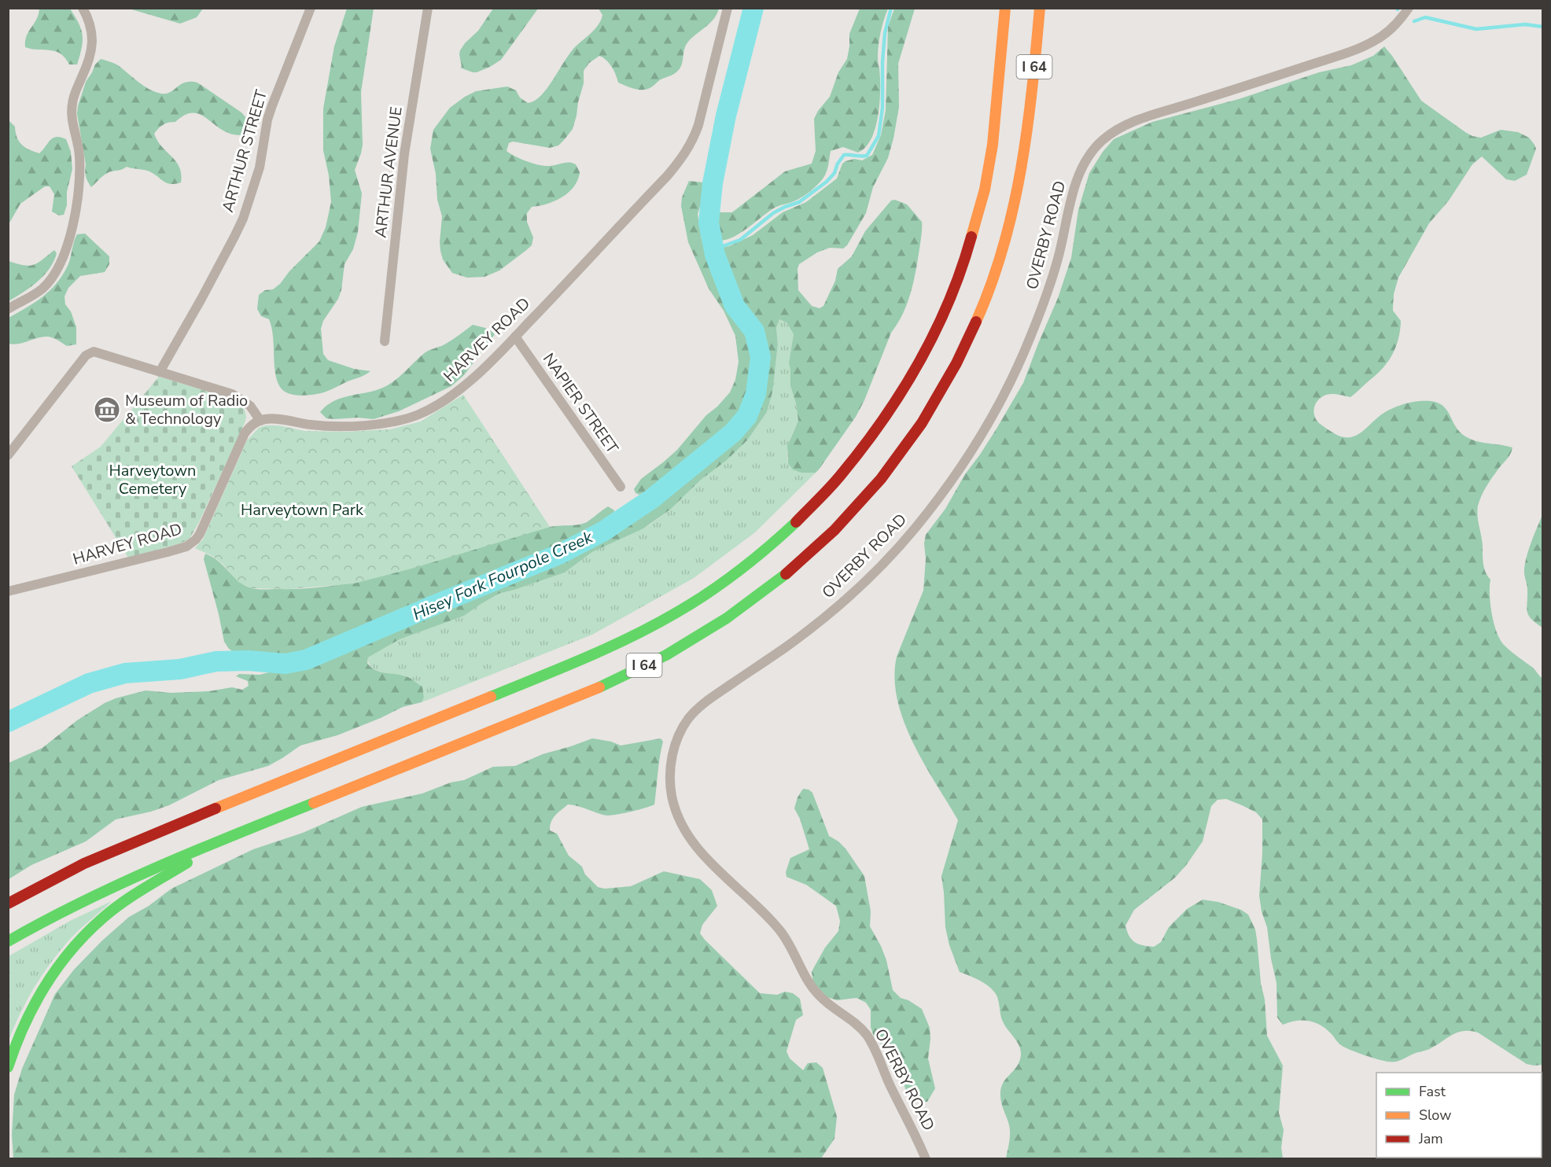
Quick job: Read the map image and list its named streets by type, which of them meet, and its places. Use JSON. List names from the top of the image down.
{
  "streets": {
    "highway": ["I 64"],
    "street": [
      "ARTHUR STREET",
      "ARTHUR AVENUE",
      "OVERBY ROAD",
      "HARVEY ROAD",
      "NAPIER STREET"
    ]
  },
  "crossings": [
    ["HARVEY ROAD", "NAPIER STREET"]
  ],
  "water": ["Hisey Fork Fourpole Creek"],
  "parks": ["Harveytown Cemetery", "Harveytown Park"],
  "places": {
    "museum": ["Museum of Radio & Technology"]
  },
  "legend": ["Fast", "Slow", "Jam"]
}
